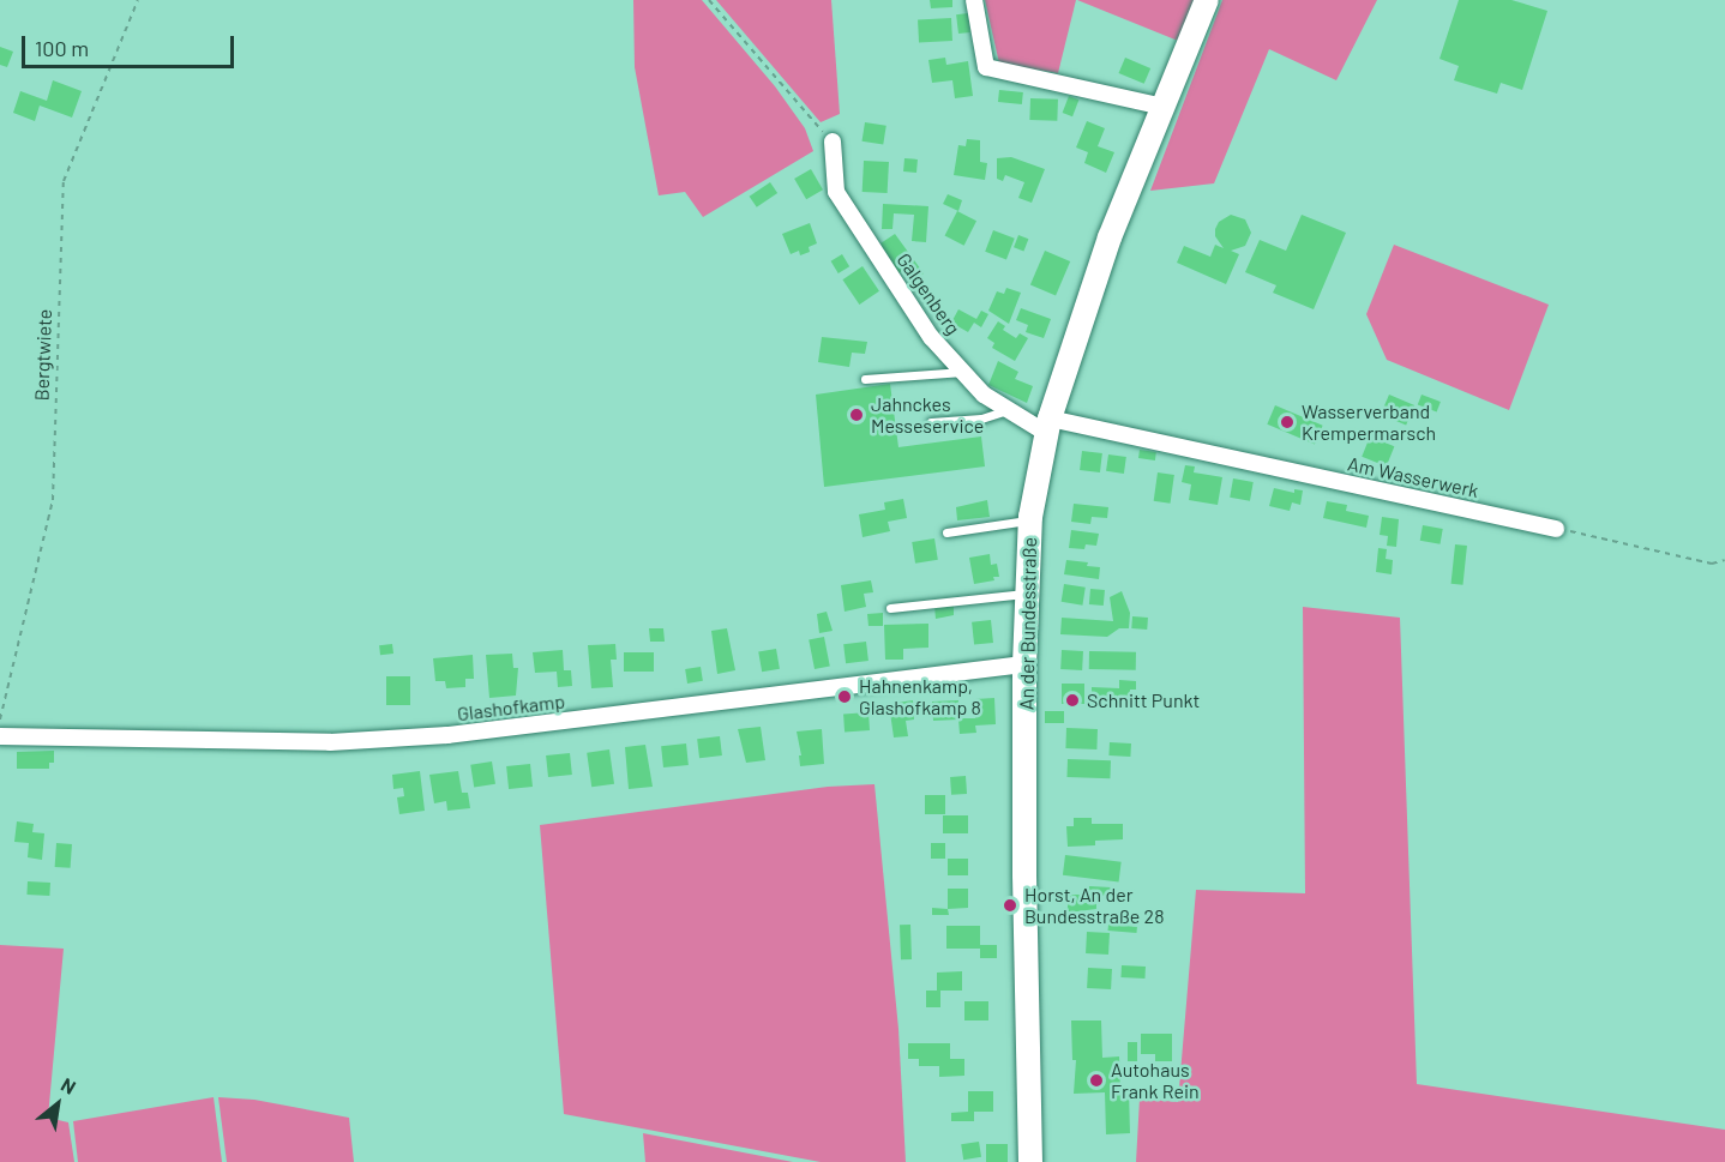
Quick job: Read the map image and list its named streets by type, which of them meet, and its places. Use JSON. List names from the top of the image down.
{
  "streets": {
    "main road": ["An der Bundesstraße"],
    "street": ["Galgenberg", "Am Wasserwerk", "Glashofkamp"],
    "path": ["Bergtwiete"]
  },
  "crossings": [
    ["Galgenberg", "Am Wasserwerk"],
    ["Galgenberg", "An der Bundesstraße"],
    ["Am Wasserwerk", "An der Bundesstraße"],
    ["An der Bundesstraße", "Glashofkamp"]
  ],
  "places": [
    "Jahnckes Messeservice",
    "Wasserverband Krempermarsch",
    "Hahnenkamp, Glashofkamp 8",
    "Schnitt Punkt",
    "Horst, An der Bundesstraße 28",
    "Autohaus Frank Rein"
  ],
  "scale_bar": "100 m",
  "north": "top right"
}
